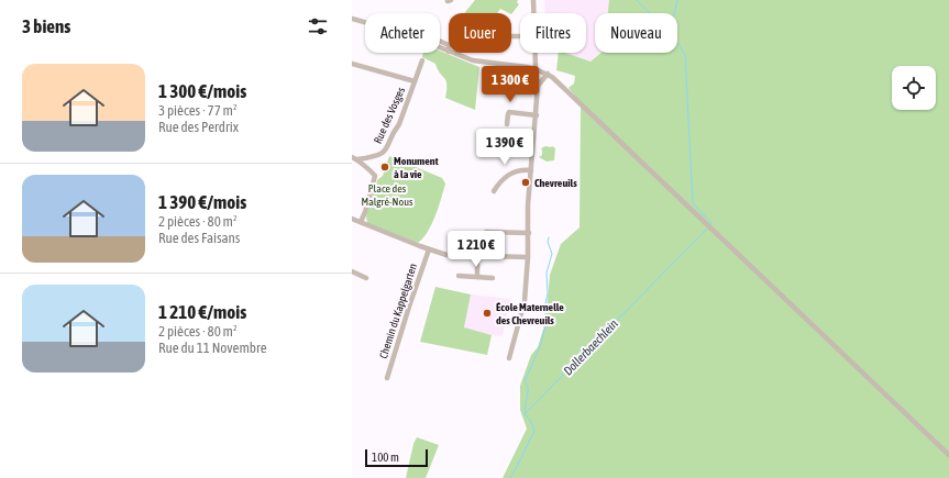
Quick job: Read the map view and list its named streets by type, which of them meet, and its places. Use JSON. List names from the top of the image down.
{
  "streets": {
    "street": ["Rue des Vosges", "Chemin du Kappelgarten"]
  },
  "water": ["Dollerbaechlein"],
  "parks": ["Place des Malgré-Nous"],
  "places": ["Monument à la vie", "Chevreuils", "École Maternelle des Chevreuils"],
  "scale_bar": "100 m",
  "page": {
    "heading": "3 biens",
    "chip": [
      "Acheter",
      "Louer",
      "Filtres",
      "Nouveau"
    ],
    "list": [
      {
        "name": "1 300 €/mois",
        "note": "3 pièces · 77 m² · Rue des Perdrix"
      },
      {
        "name": "1 390 €/mois",
        "note": "2 pièces · 80 m² · Rue des Faisans"
      },
      {
        "name": "1 210 €/mois",
        "note": "2 pièces · 80 m² · Rue du 11 Novembre"
      }
    ],
    "price": ["1 300 €", "1 390 €", "1 210 €"],
    "scale": "100 m"
  }
}
